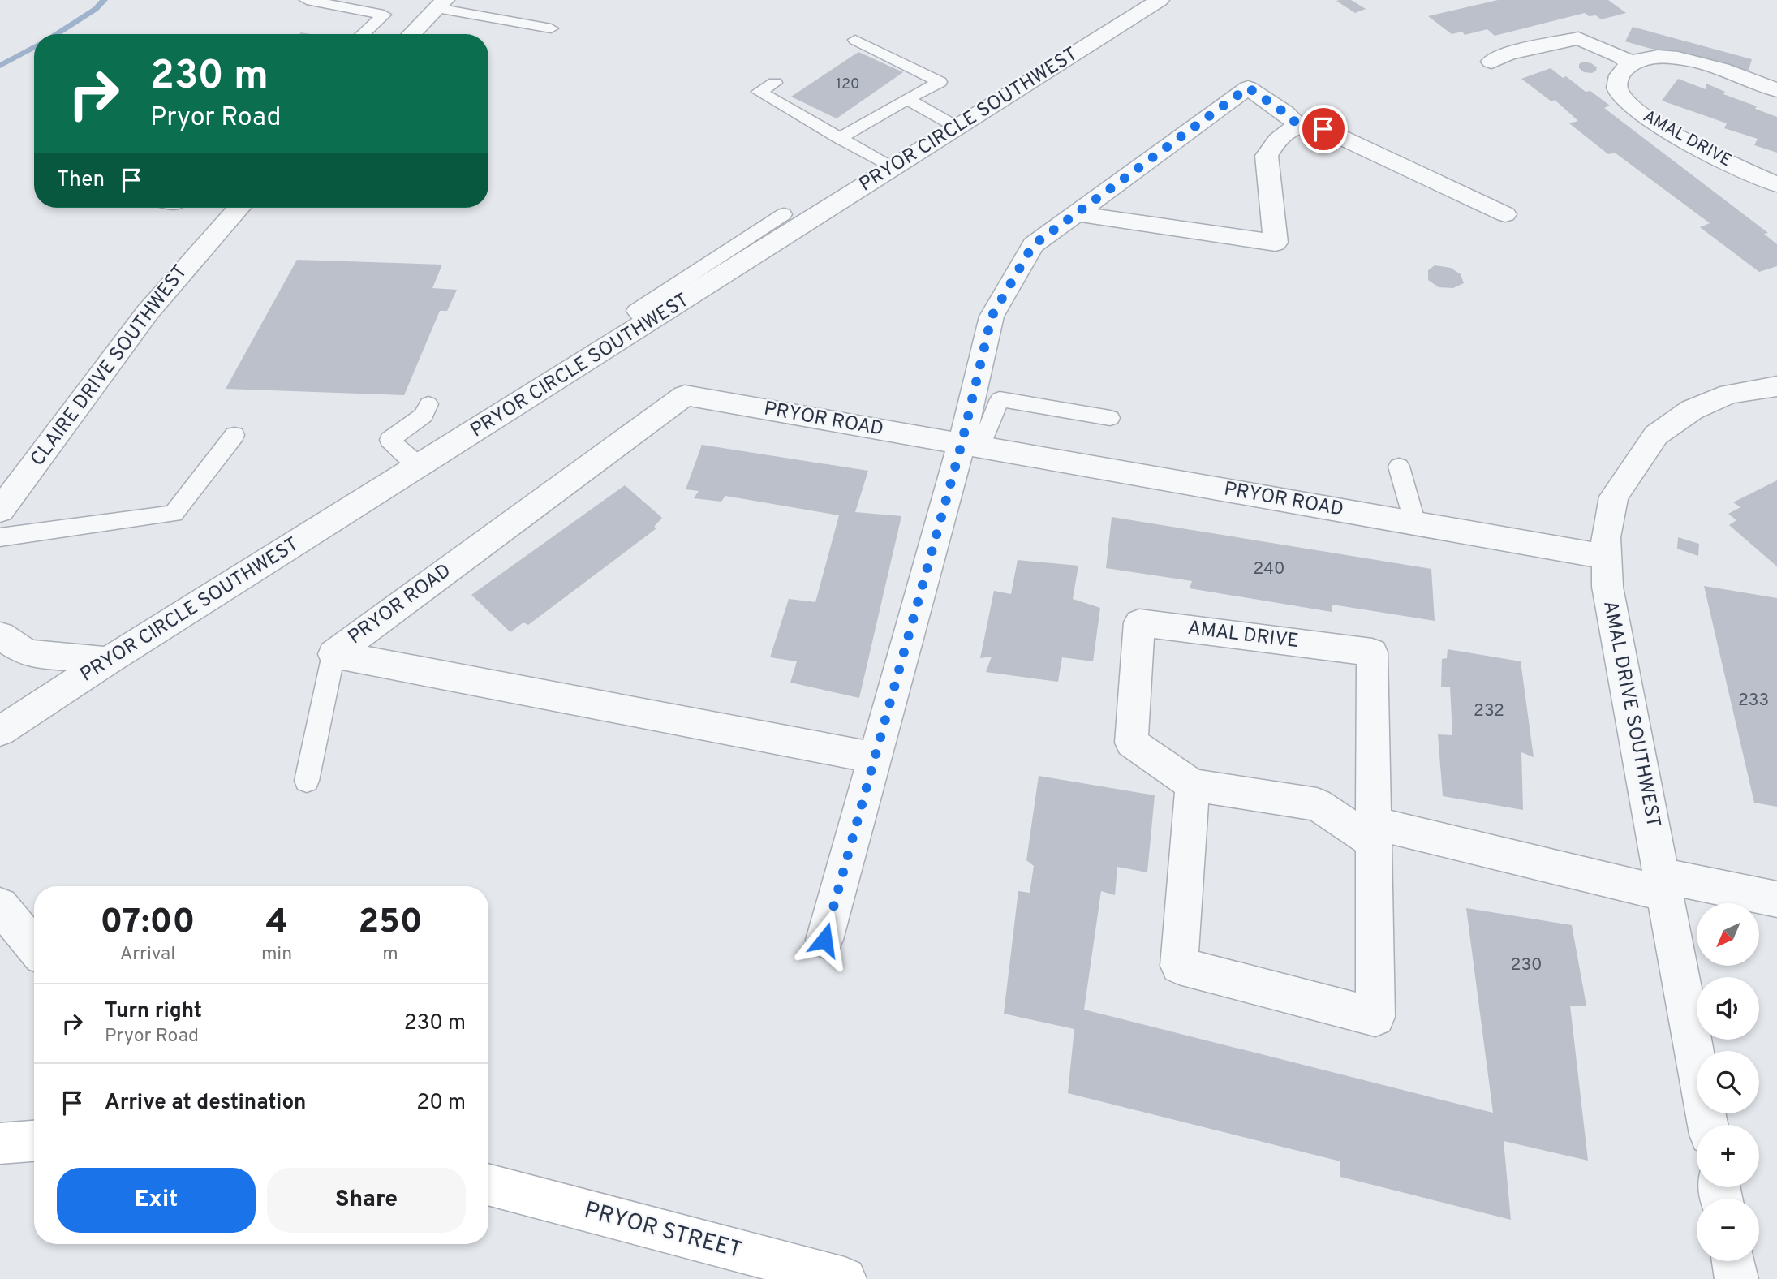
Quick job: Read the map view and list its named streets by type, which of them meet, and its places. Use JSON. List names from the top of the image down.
{
  "streets": {
    "main road": ["PRYOR STREET"],
    "street": [
      "PRYOR CIRCLE SOUTHWEST",
      "AMAL DRIVE",
      "CLAIRE DRIVE SOUTHWEST",
      "PRYOR ROAD",
      "AMAL DRIVE SOUTHWEST"
    ]
  },
  "crossings": [
    ["AMAL DRIVE", "AMAL DRIVE SOUTHWEST"],
    ["PRYOR ROAD", "AMAL DRIVE SOUTHWEST"]
  ],
  "house_numbers": [
    "120",
    "240",
    "233",
    "232",
    "230"
  ],
  "north": "bottom left",
  "page": {
    "turn": ["230 m", "Pryor Road"],
    "then": "Then",
    "eta": [
      "07:00",
      "Arrival",
      "4",
      "min",
      "250",
      "m"
    ],
    "map_buttons": ["+", "−"],
    "list": [
      {
        "name": "Turn right",
        "note": "Pryor Road",
        "value": "230 m"
      },
      {
        "name": "Arrive at destination",
        "value": "20 m"
      }
    ],
    "buttons": ["Exit", "Share"]
  }
}
